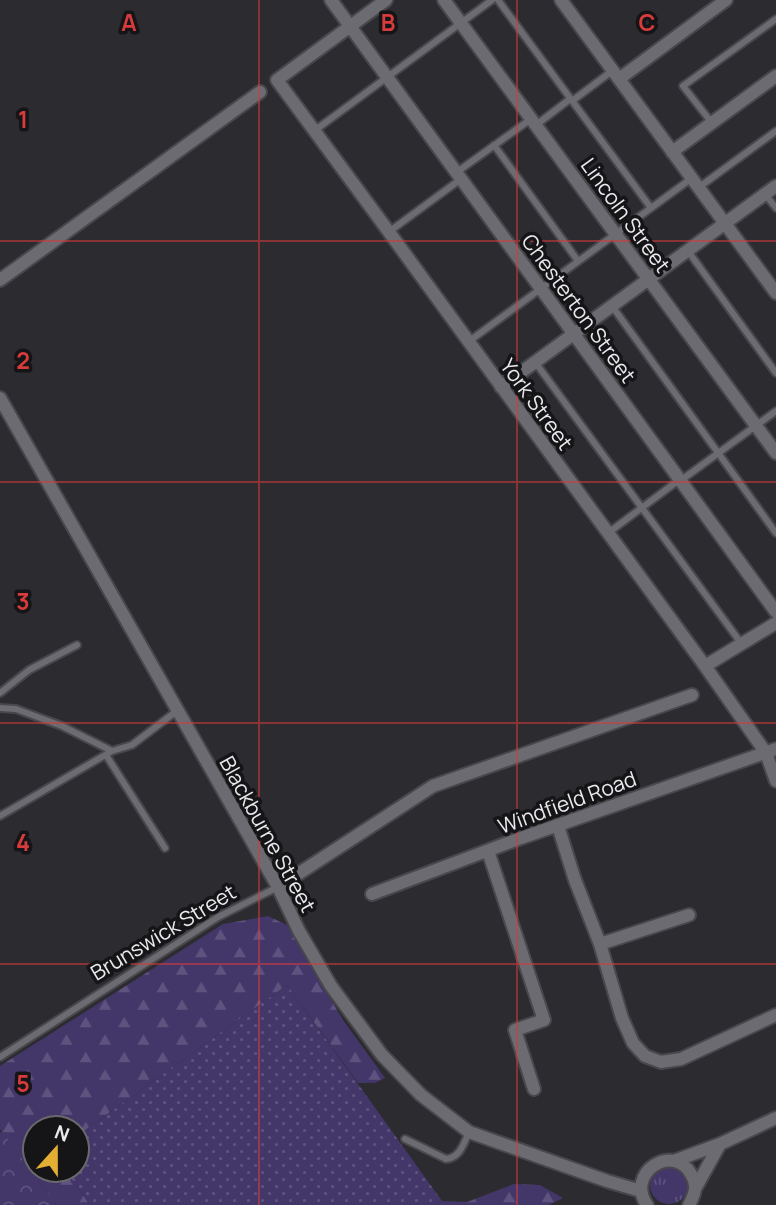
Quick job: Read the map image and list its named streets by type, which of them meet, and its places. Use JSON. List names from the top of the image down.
{
  "streets": {
    "street": [
      "Lincoln Street",
      "Chesterton Street",
      "York Street",
      "Windfield Road",
      "Blackburne Street",
      "Brunswick Street"
    ]
  },
  "crossings": [
    ["Chesterton Street", "York Street"],
    ["York Street", "Windfield Road"],
    ["Blackburne Street", "Brunswick Street"]
  ],
  "north": "top",
  "grid": {
    "columns": ["A", "B", "C"],
    "rows": [
      "1",
      "2",
      "3",
      "4",
      "5"
    ]
  }
}
